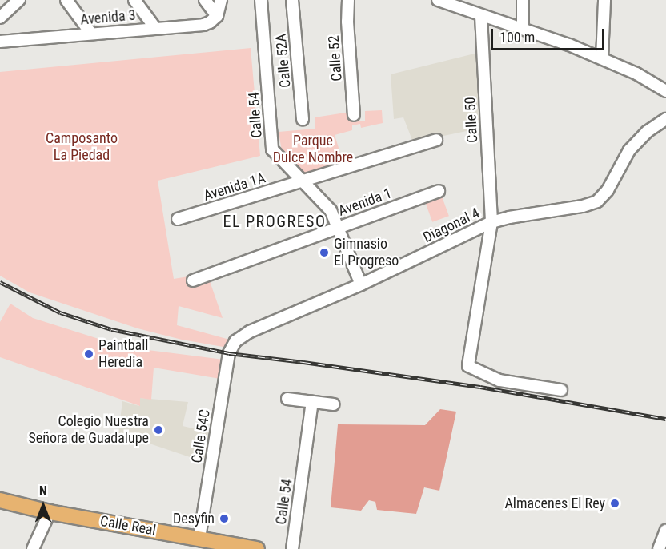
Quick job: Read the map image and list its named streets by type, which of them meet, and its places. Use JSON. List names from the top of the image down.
{
  "streets": {
    "main road": ["Calle Real"],
    "street": [
      "Avenida 3",
      "Calle 52",
      "Calle 52A",
      "Calle 54",
      "Calle 50",
      "Avenida 1A",
      "Avenida 1",
      "Diagonal 4",
      "Calle 54C"
    ]
  },
  "crossings": [
    ["Calle 54", "Avenida 1A"],
    ["Calle 54", "Avenida 1"],
    ["Calle 54", "Diagonal 4"],
    ["Calle 50", "Diagonal 4"],
    ["Diagonal 4", "Calle 54C"],
    ["Calle 54C", "Calle Real"]
  ],
  "districts": ["EL PROGRESO"],
  "parks": ["Camposanto La Piedad", "Parque Dulce Nombre"],
  "places": [
    "Gimnasio El Progreso",
    "Paintball Heredia",
    "Colegio Nuestra Señora de Guadalupe",
    "Almacenes El Rey",
    "Desyfin"
  ],
  "scale_bar": "100 m",
  "north": "top"
}
